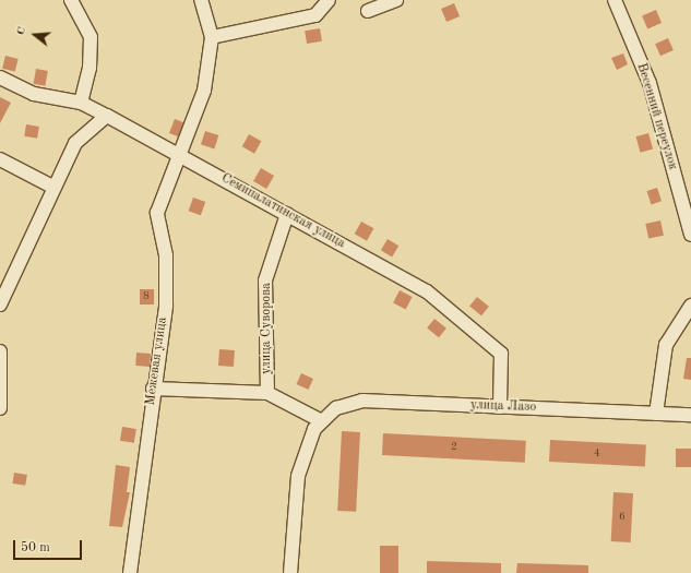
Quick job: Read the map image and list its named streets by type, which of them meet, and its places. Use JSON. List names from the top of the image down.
{
  "streets": {
    "street": [
      "Весенний переулок",
      "Семипалатинская улица",
      "улица Суворова",
      "Межевая улица",
      "улица Лазо"
    ]
  },
  "crossings": [
    ["Семипалатинская улица", "улица Суворова"],
    ["Семипалатинская улица", "Межевая улица"],
    ["Семипалатинская улица", "улица Лазо"]
  ],
  "house_numbers": [
    "8",
    "2",
    "4",
    "6"
  ],
  "scale_bar": "50 m",
  "north": "left"
}
